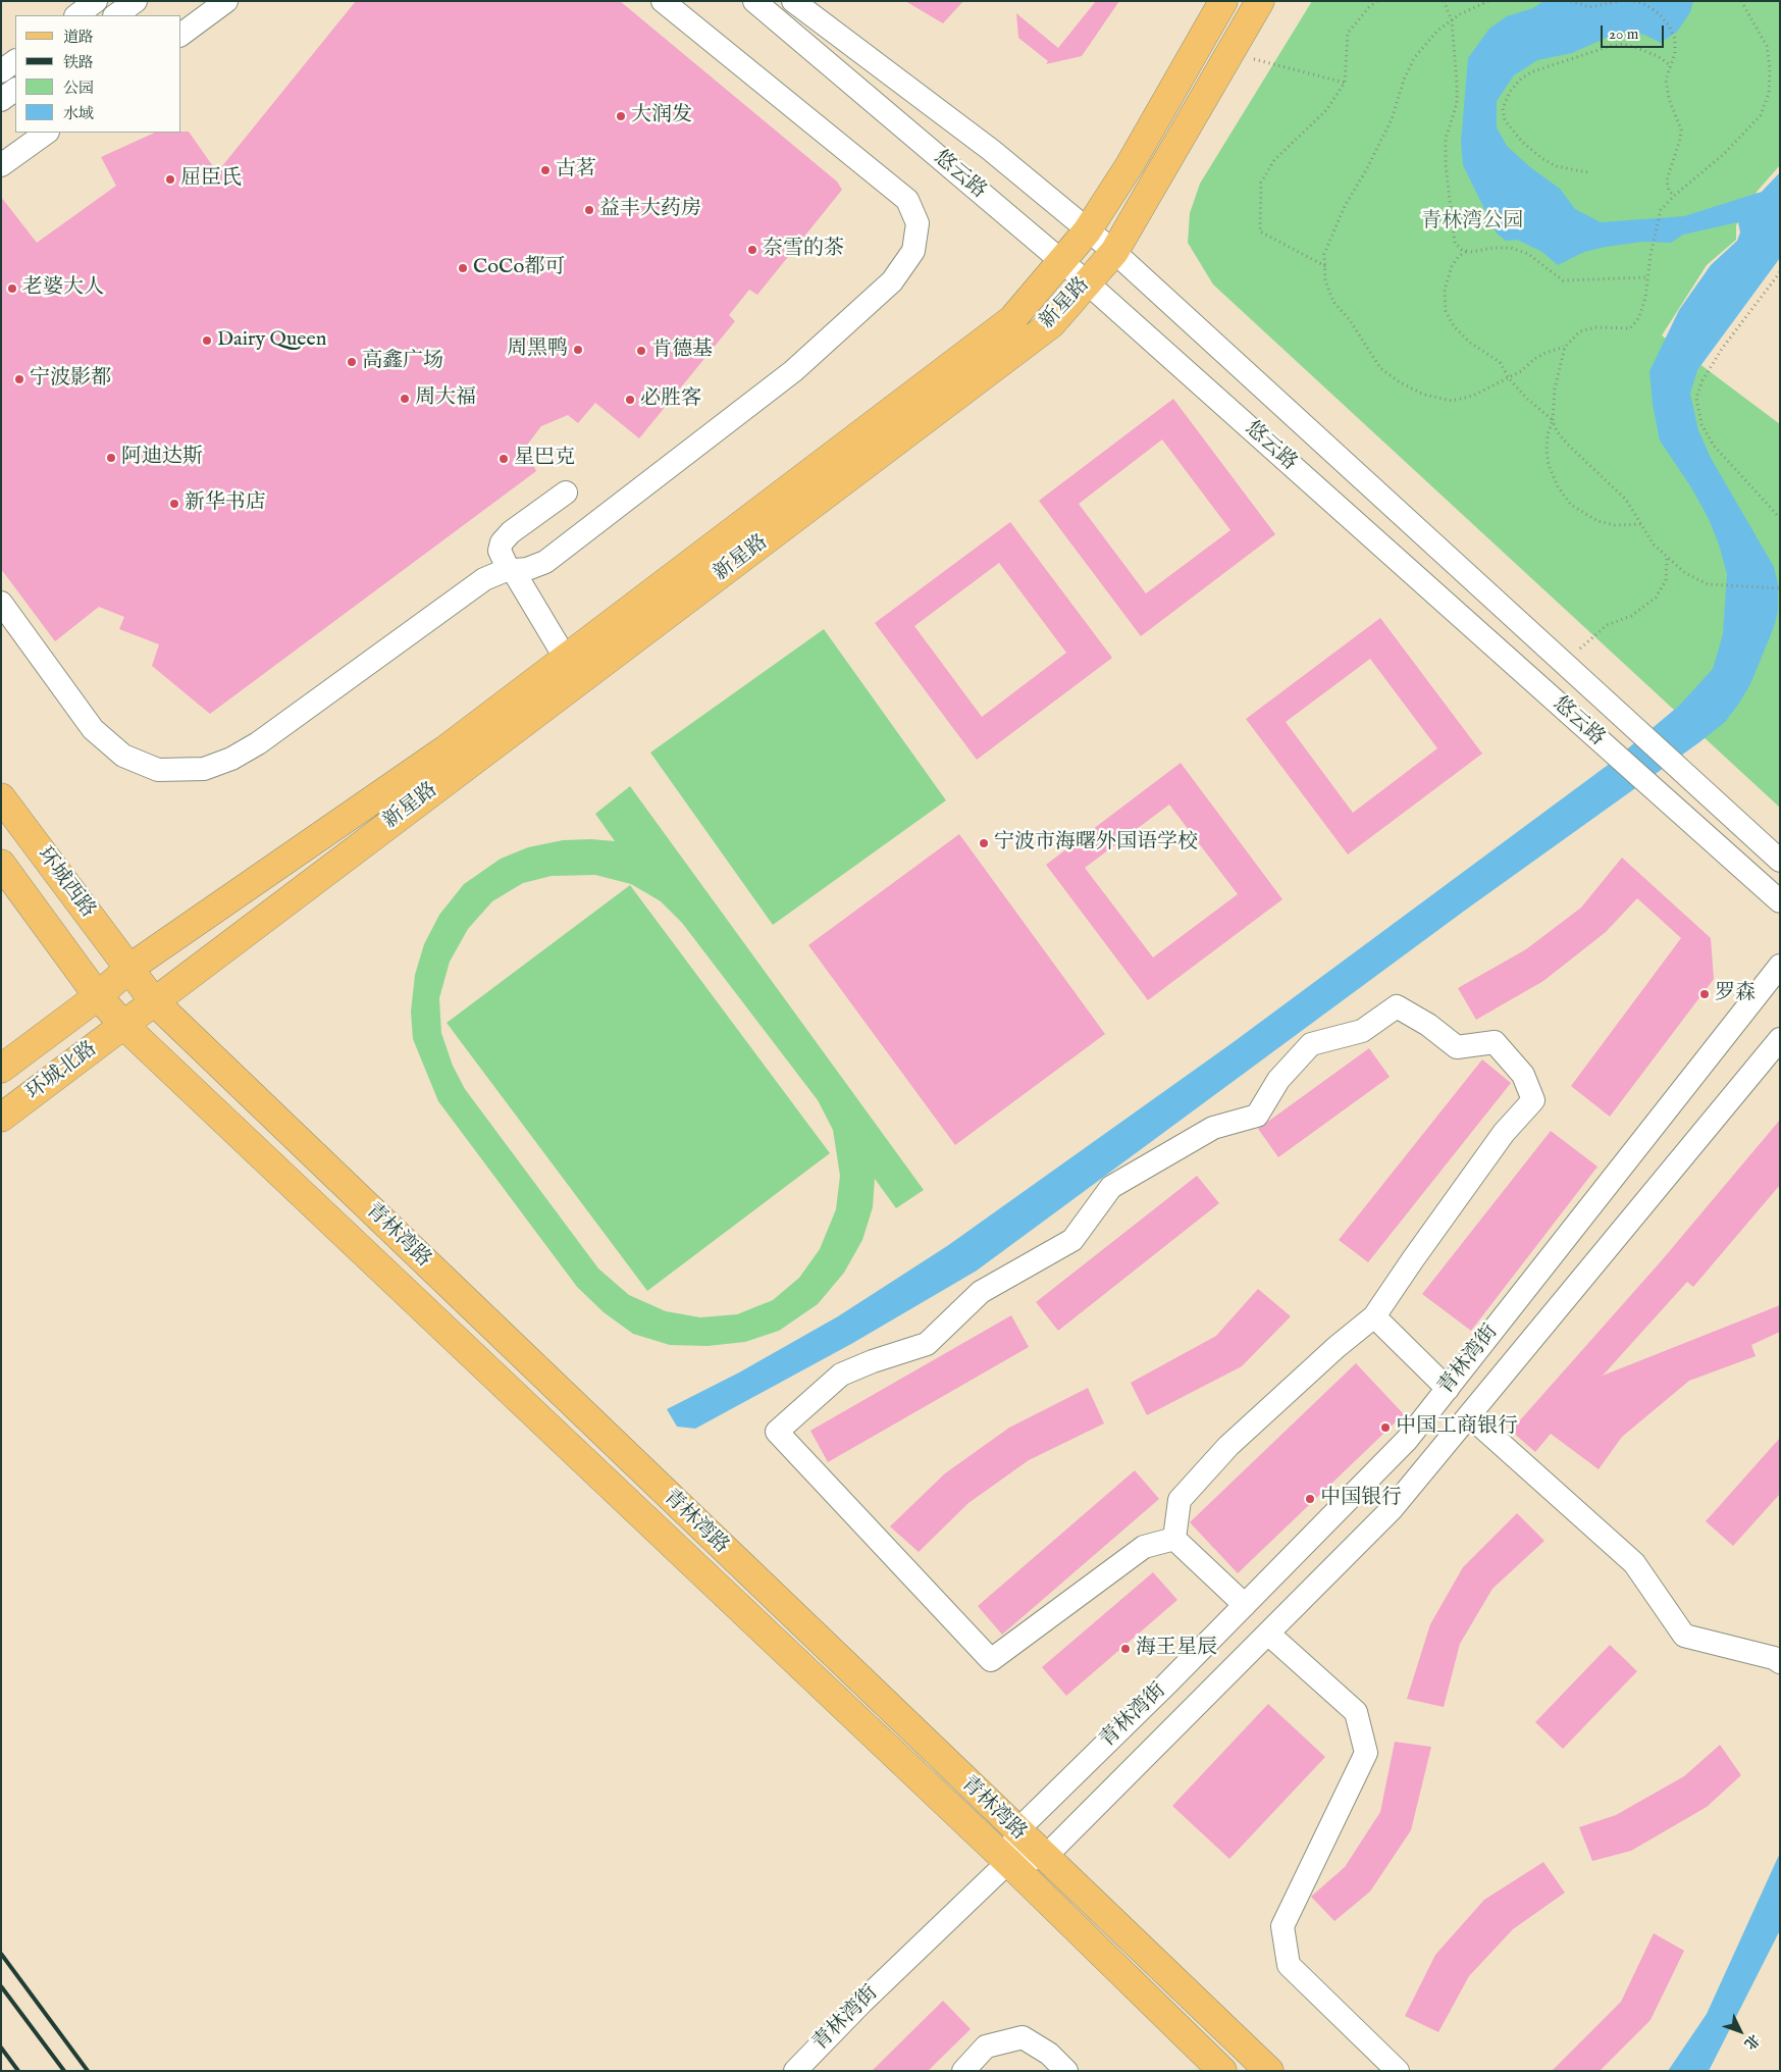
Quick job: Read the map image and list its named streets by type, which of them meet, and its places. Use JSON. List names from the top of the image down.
{
  "streets": {
    "main road": [
      "新星路",
      "环城西路",
      "环城北路",
      "青林湾路"
    ],
    "street": ["悠云路", "青林湾街"]
  },
  "crossings": [
    ["悠云路", "新星路"],
    ["新星路", "环城西路"],
    ["新星路", "环城北路"],
    ["新星路", "青林湾路"],
    ["环城西路", "青林湾路"],
    ["环城北路", "青林湾路"],
    ["青林湾路", "青林湾街"]
  ],
  "parks": ["青林湾公园"],
  "places": [
    "大润发",
    "古茗",
    "屈臣氏",
    "益丰大药房",
    "奈雪的茶",
    "CoCo都可",
    "老婆大人",
    "Dairy Queen",
    "周黑鸭",
    "肯德基",
    "高鑫广场",
    "宁波影都",
    "周大福",
    "必胜客",
    "阿迪达斯",
    "星巴克",
    "新华书店",
    "宁波市海曙外国语学校",
    "罗森",
    "中国工商银行",
    "中国银行",
    "海王星辰"
  ],
  "legend": [
    "道路",
    "铁路",
    "公园",
    "水域"
  ],
  "scale_bar": "20 m",
  "north": "bottom right"
}
